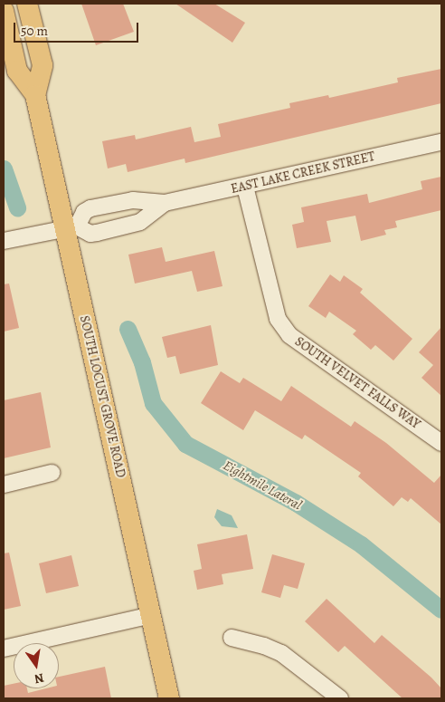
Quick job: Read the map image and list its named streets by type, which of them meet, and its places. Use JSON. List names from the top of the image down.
{
  "streets": {
    "main road": ["SOUTH LOCUST GROVE ROAD"],
    "street": ["EAST LAKE CREEK STREET", "SOUTH VELVET FALLS WAY"]
  },
  "crossings": [
    ["EAST LAKE CREEK STREET", "SOUTH VELVET FALLS WAY"],
    ["EAST LAKE CREEK STREET", "SOUTH LOCUST GROVE ROAD"]
  ],
  "water": ["Eightmile Lateral"],
  "scale_bar": "50 m",
  "north": "bottom"
}
